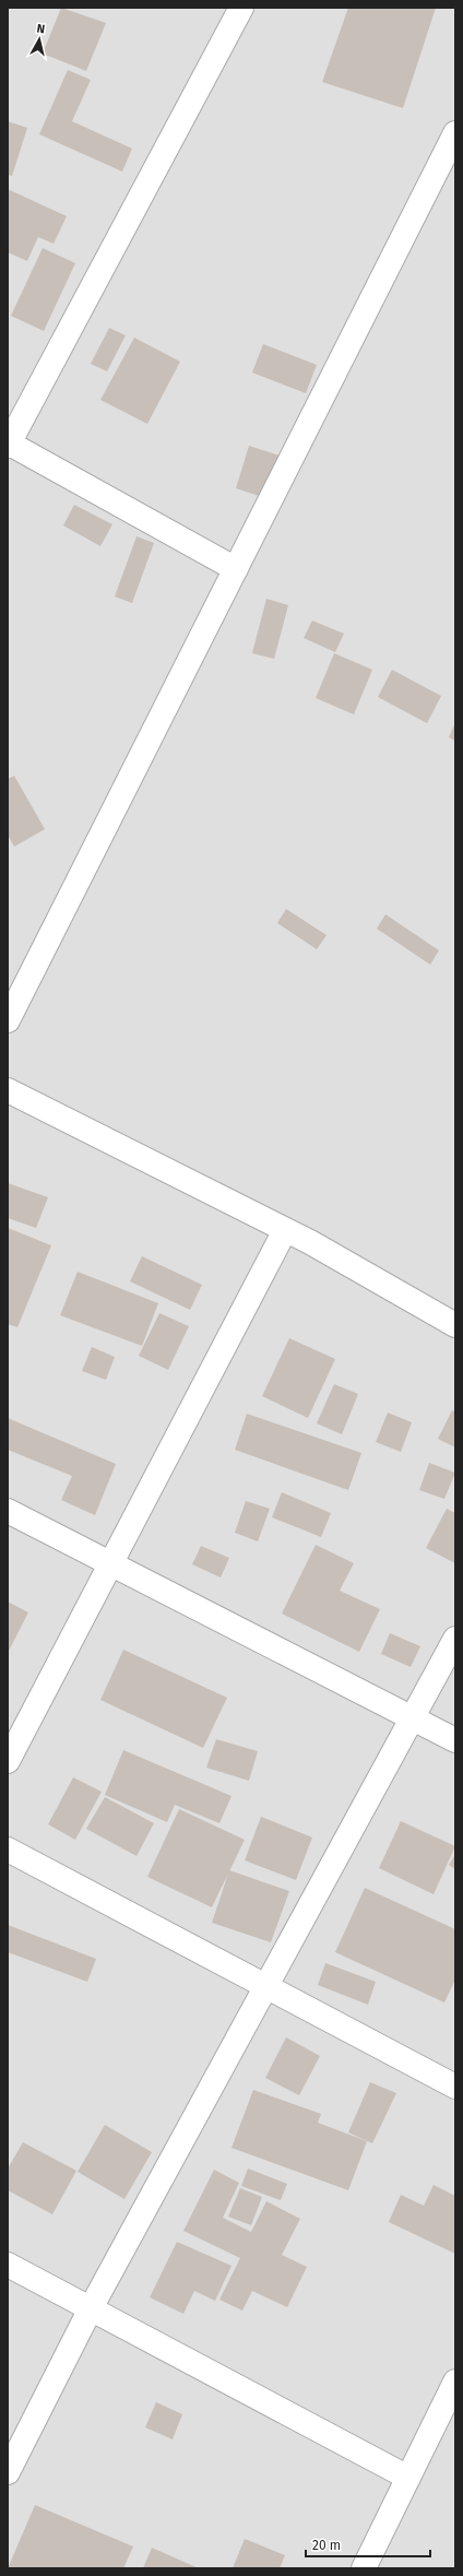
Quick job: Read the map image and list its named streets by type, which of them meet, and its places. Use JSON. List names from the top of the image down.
{
  "scale_bar": "20 m",
  "north": "top"
}
